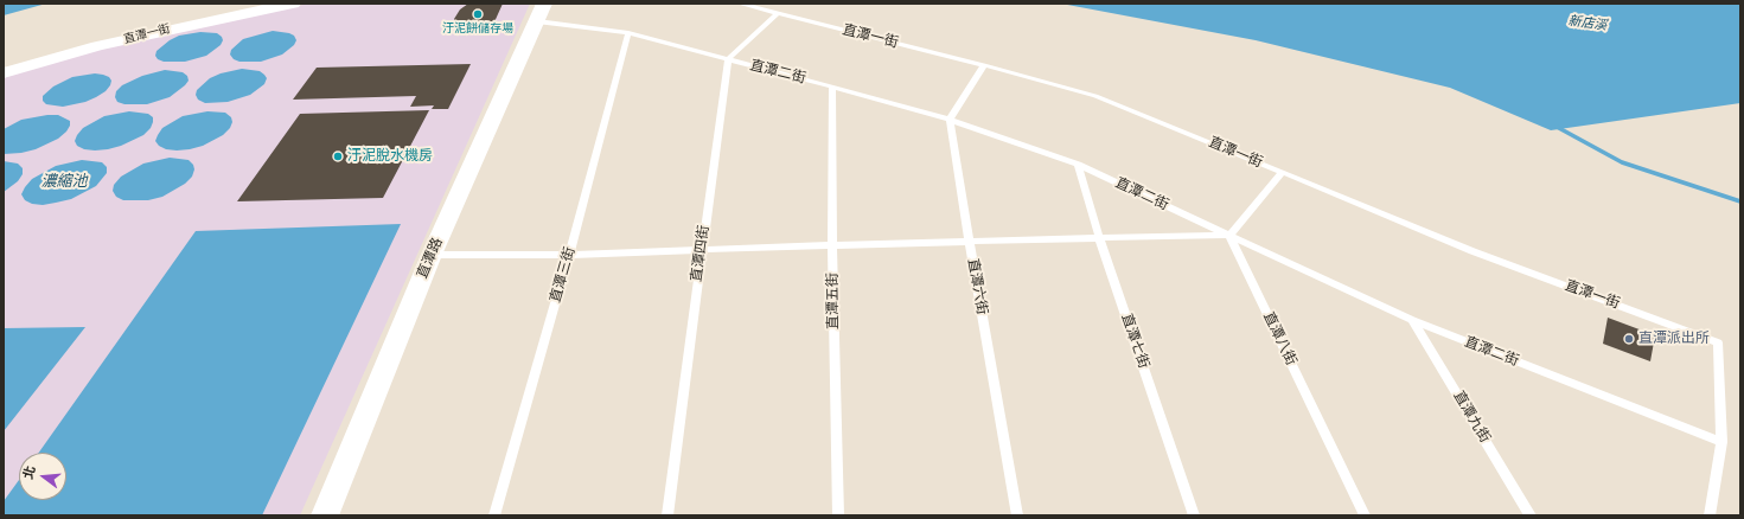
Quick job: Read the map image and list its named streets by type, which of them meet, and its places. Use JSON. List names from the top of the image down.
{
  "streets": {
    "street": ["直潭一街", "直潭路"],
    "lane": [
      "直潭二街",
      "直潭四街",
      "直潭三街",
      "直潭六街",
      "直潭五街",
      "直潭八街",
      "直潭七街",
      "直潭九街"
    ]
  },
  "crossings": [
    ["直潭一街", "直潭二街"],
    ["直潭二街", "直潭四街"],
    ["直潭二街", "直潭路"],
    ["直潭二街", "直潭三街"],
    ["直潭二街", "直潭六街"],
    ["直潭二街", "直潭五街"],
    ["直潭二街", "直潭八街"],
    ["直潭二街", "直潭七街"],
    ["直潭二街", "直潭九街"]
  ],
  "water": ["新店溪", "濃縮池"],
  "places": ["汙泥餅儲存場", "汙泥脫水機房", "直潭派出所"],
  "north": "left"
}
